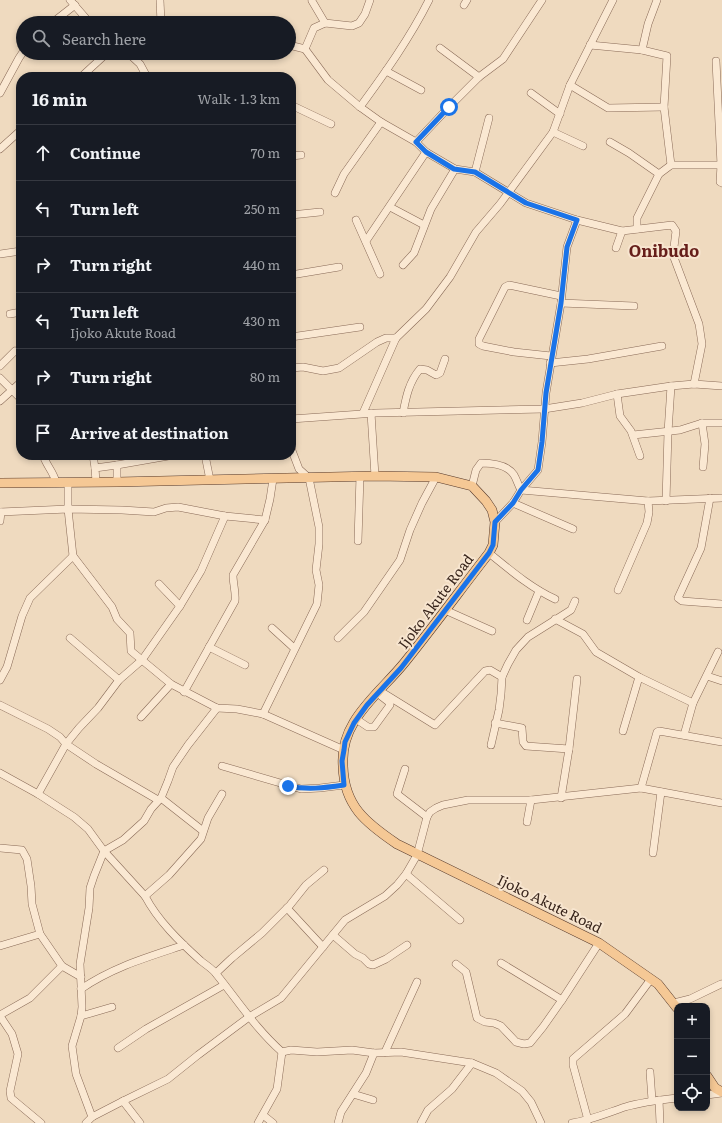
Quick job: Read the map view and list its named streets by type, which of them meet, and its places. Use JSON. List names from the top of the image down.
{
  "streets": {
    "main road": ["Ijoko Akute Road"]
  },
  "districts": ["Onibudo"],
  "page": {
    "search": "Search here",
    "heading": ["16 min", "Walk · 1.3 km"],
    "list": [
      ["Continue", "70 m"],
      ["Turn left", "250 m"],
      ["Turn right", "440 m"],
      ["Turn left", "Ijoko Akute Road", "430 m"],
      ["Turn right", "80 m"],
      "Arrive at destination"
    ],
    "map_buttons": ["+", "−"]
  }
}
